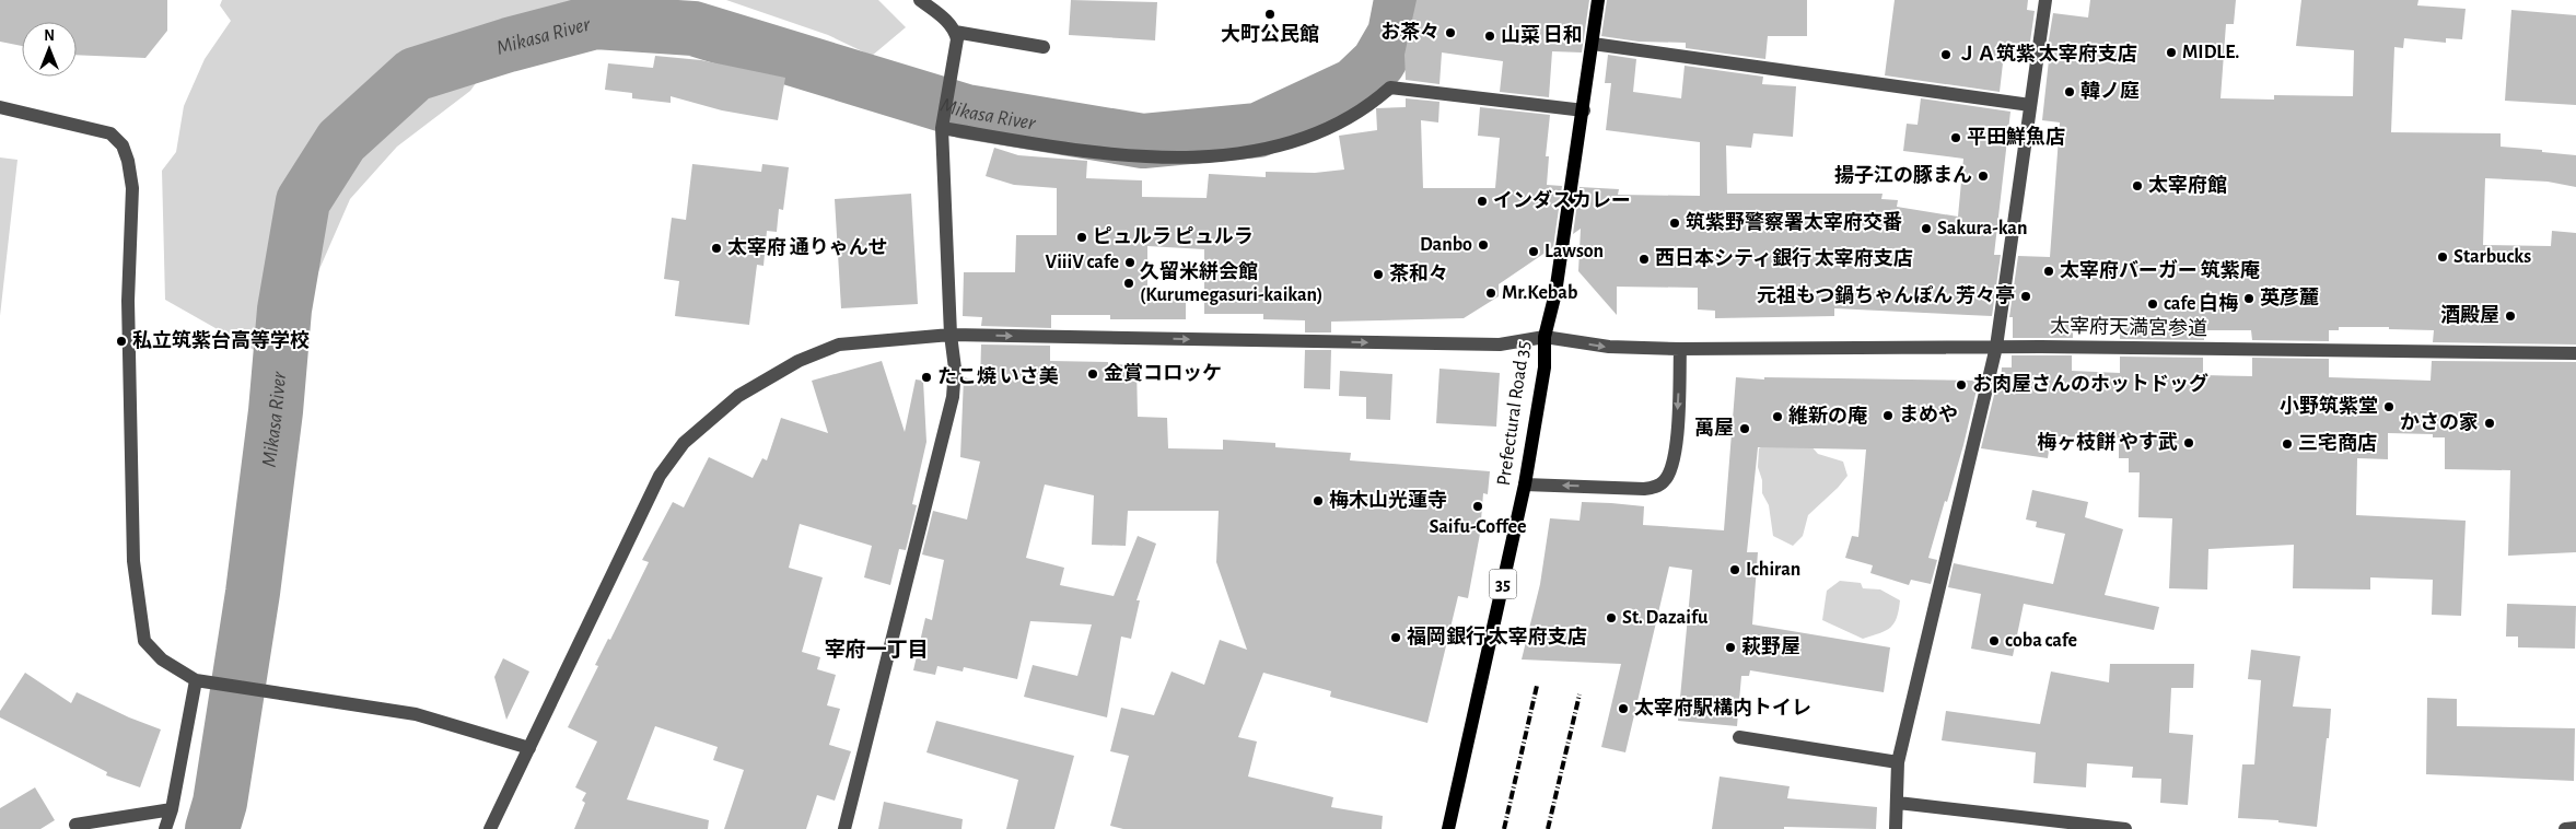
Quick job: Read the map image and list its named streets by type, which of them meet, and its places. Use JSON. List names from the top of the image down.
{
  "streets": {
    "main road": ["Prefectural Road 35", "35"],
    "street": ["太宰府天満宮参道"]
  },
  "crossings": [
    ["太宰府天満宮参道", "Prefectural Road 35"]
  ],
  "districts": ["宰府一丁目"],
  "water": ["Mikasa River"],
  "places": [
    "大町公民館",
    "お茶々",
    "山菜 日和",
    "MIDLE.",
    "ＪＡ筑紫 太宰府支店",
    "韓ノ庭",
    "平田鮮魚店",
    "揚子江の豚まん",
    "太宰府館",
    "インダスカレー",
    "筑紫野警察署太宰府交番",
    "Sakura-kan",
    "ピュルラ ピュルラ",
    "Danbo",
    "太宰府 通りゃんせ",
    "Lawson",
    "Starbucks",
    "西日本シティ銀行 太宰府支店",
    "ViiiV cafe",
    "太宰府バーガー 筑紫庵",
    "茶和々",
    "久留米絣会館 (Kurumegasuri-kaikan)",
    "Mr.Kebab",
    "元祖もつ鍋ちゃんぽん 芳々亭",
    "英彦麓",
    "cafe 白梅",
    "酒殿屋",
    "私立筑紫台高等学校",
    "金賞コロッケ",
    "たこ焼 いさ美",
    "お肉屋さんのホットドッグ",
    "小野筑紫堂",
    "まめや",
    "維新の庵",
    "かさの家",
    "萬屋",
    "梅ヶ枝餅 やす武",
    "三宅商店",
    "梅木山光蓮寺",
    "Saifu-Coffee",
    "Ichiran",
    "St. Dazaifu",
    "福岡銀行 太宰府支店",
    "coba cafe",
    "萩野屋",
    "太宰府駅構内トイレ"
  ],
  "north": "top"
}
